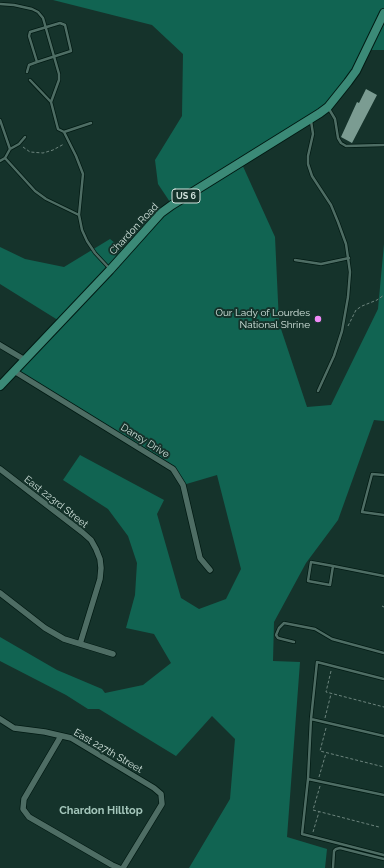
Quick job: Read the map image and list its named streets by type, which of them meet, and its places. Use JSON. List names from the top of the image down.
{
  "streets": {
    "main road": ["US 6", "Chardon Road"],
    "street": ["Dansy Drive", "East 223rd Street", "East 227th Street"]
  },
  "crossings": [
    ["Chardon Road", "Dansy Drive"]
  ],
  "districts": ["Chardon Hilltop"],
  "places": ["Our Lady of Lourdes National Shrine"]
}
